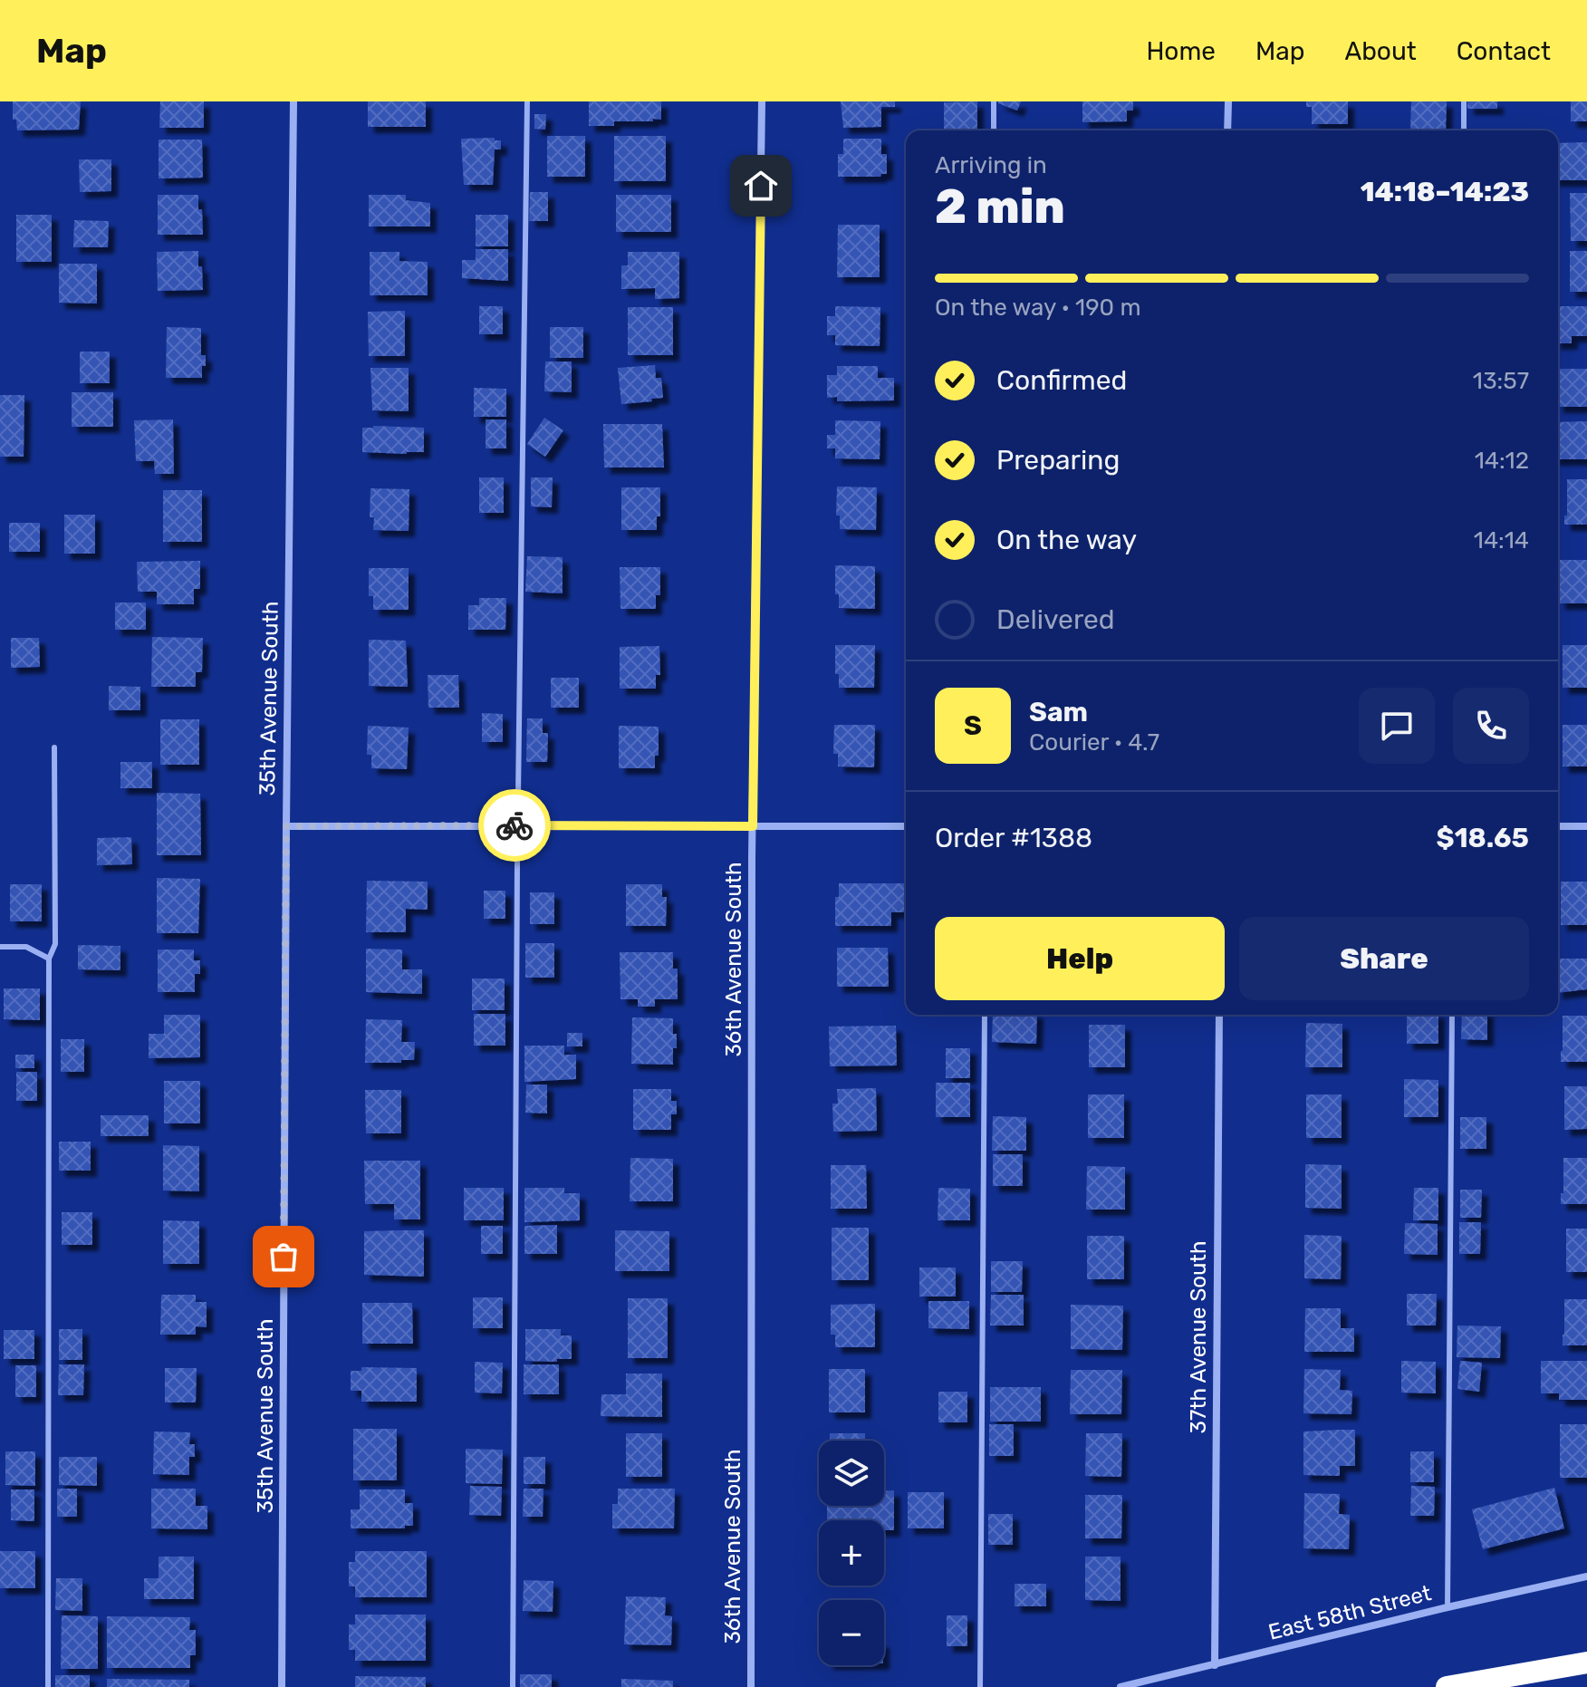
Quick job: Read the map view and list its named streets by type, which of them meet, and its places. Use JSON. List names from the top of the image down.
{
  "streets": {
    "street": [
      "35th Avenue South",
      "36th Avenue South",
      "37th Avenue South",
      "East 58th Street"
    ]
  },
  "crossings": [
    ["37th Avenue South", "East 58th Street"]
  ],
  "page": {
    "header": "Map",
    "nav": [
      "Home",
      "Map",
      "About",
      "Contact"
    ],
    "heading": ["2 min", "Arriving in", "14:18–14:23"],
    "panel": [
      "Sam",
      "Courier · 4.7",
      "Order #1388",
      "$18.65"
    ],
    "bar": "On the way · 190 m",
    "list": [
      ["Confirmed", "13:57"],
      ["Preparing", "14:12"],
      ["On the way", "14:14"],
      "Delivered"
    ],
    "round": "S",
    "buttons": ["Help", "Share"],
    "map_buttons": ["+", "−"]
  }
}
